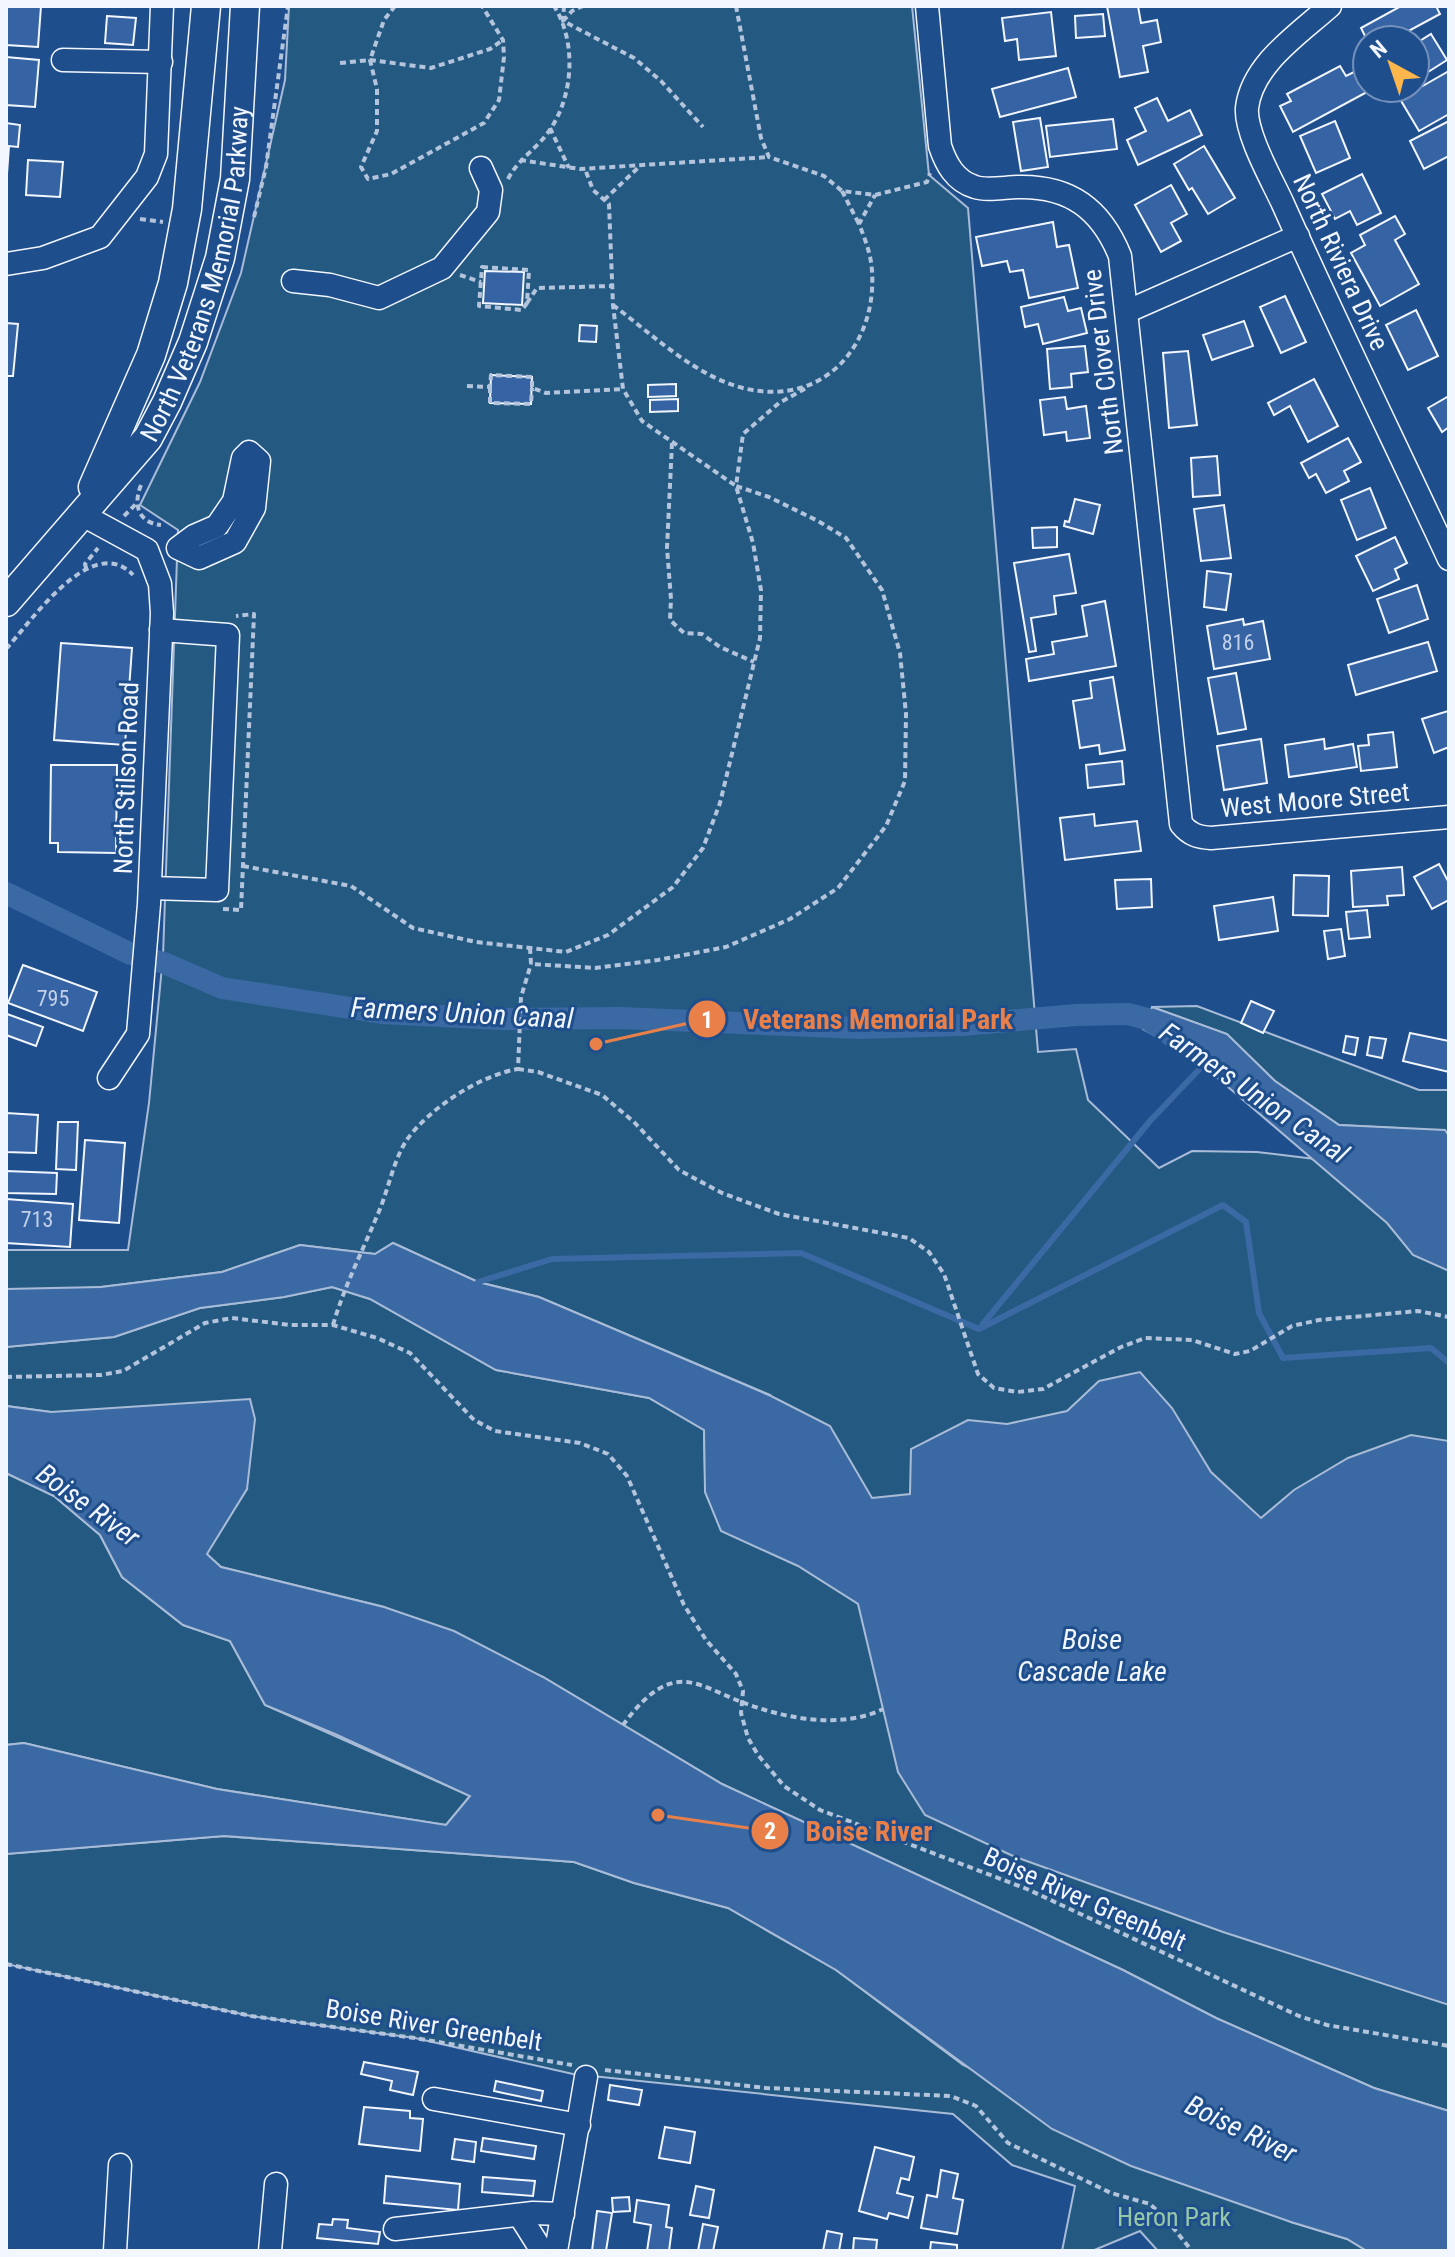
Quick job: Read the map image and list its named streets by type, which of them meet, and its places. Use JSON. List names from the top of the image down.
{
  "streets": {
    "main road": ["North Veterans Memorial Parkway"],
    "street": [
      "North Riviera Drive",
      "North Clover Drive",
      "North Stilson Road",
      "West Moore Street"
    ],
    "path": ["Boise River Greenbelt"]
  },
  "crossings": [
    ["North Clover Drive", "West Moore Street"]
  ],
  "water": ["Farmers Union Canal", "Boise River", "Boise Cascade Lake"],
  "parks": ["Heron Park"],
  "places": ["Veterans Memorial Park", "Boise River"],
  "house_numbers": ["816", "795", "713"],
  "north": "top left"
}
